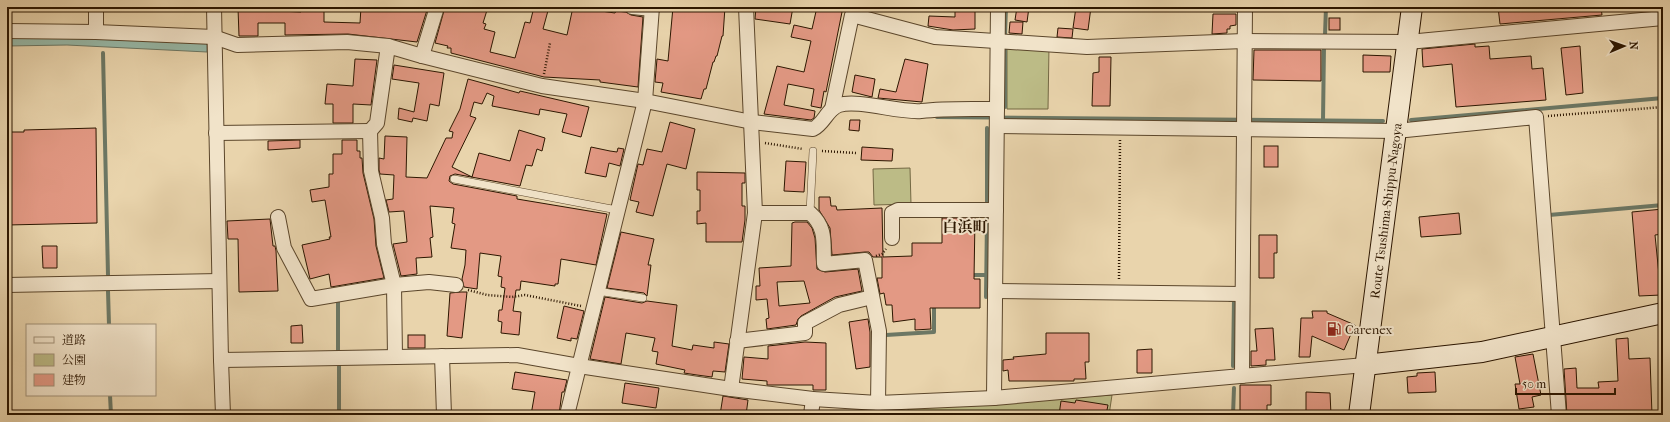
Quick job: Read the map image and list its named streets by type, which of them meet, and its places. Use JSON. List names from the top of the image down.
{
  "streets": {
    "main road": ["Route Tsushima-Shippu-Nagoya"]
  },
  "districts": ["白浜町"],
  "places": {
    "fuel station": ["Carenex"]
  },
  "legend": ["道路", "公園", "建物"],
  "scale_bar": "50 m",
  "north": "right"
}
